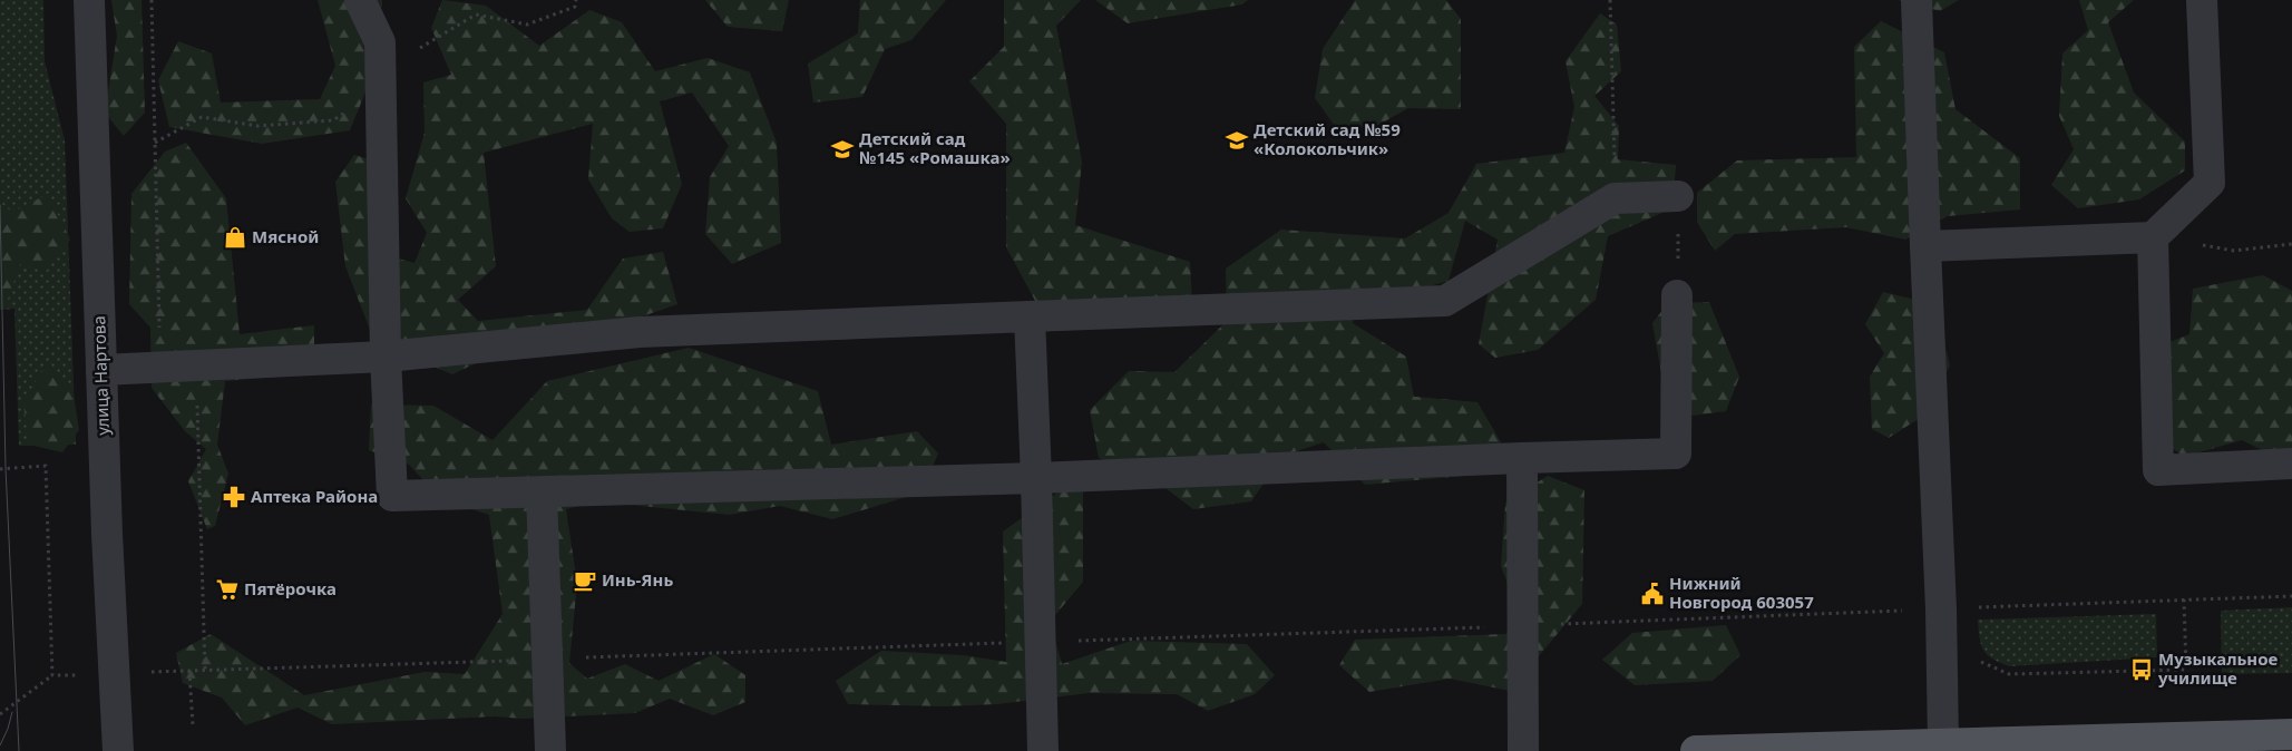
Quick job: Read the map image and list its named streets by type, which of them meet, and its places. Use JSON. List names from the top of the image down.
{
  "streets": {
    "street": ["улица Нартова"]
  },
  "places": {
    "school or university": ["Детский сад №59 «Колокольчик»", "Детский сад №145 «Ромашка»"],
    "shop": ["Мясной"],
    "pharmacy": ["Аптека Района"],
    "cafe": ["Инь-Янь"],
    "supermarket": ["Пятёрочка"],
    "public building": ["Нижний Новгород 603057"],
    "bus stop": ["Музыкальное училище"]
  }
}
